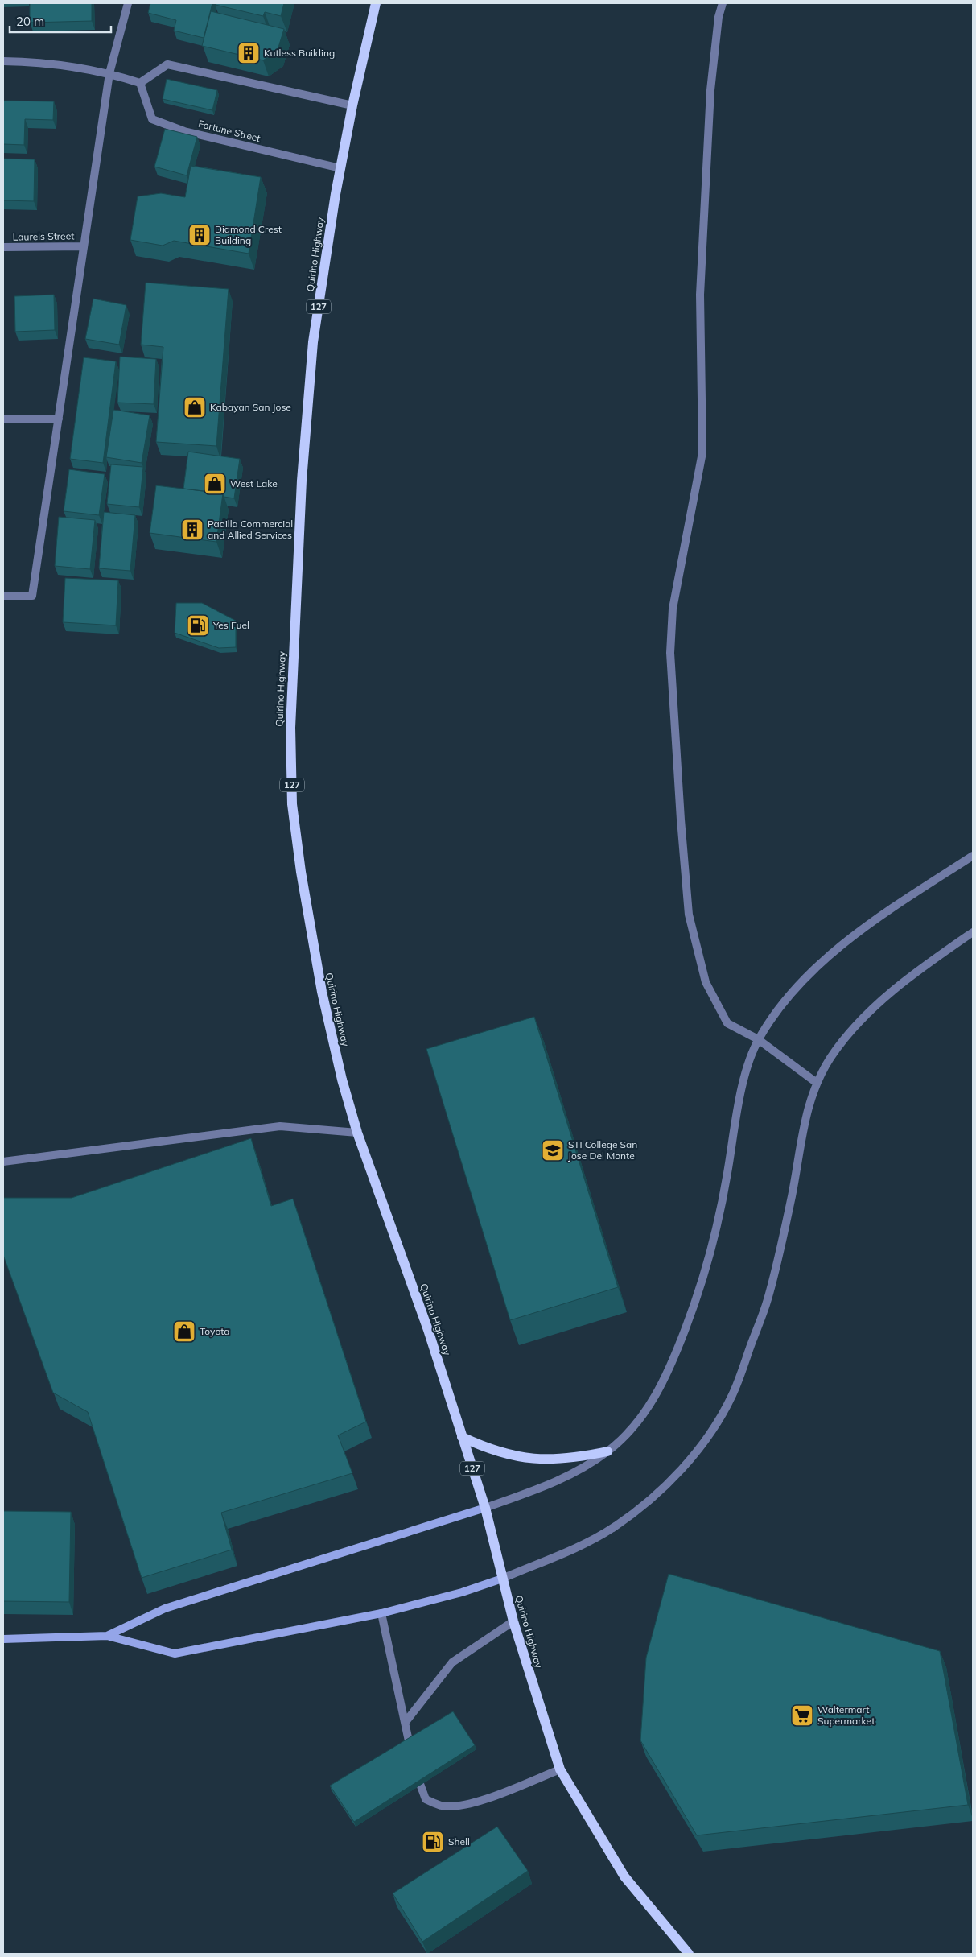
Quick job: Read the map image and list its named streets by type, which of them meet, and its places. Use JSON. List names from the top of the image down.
{
  "streets": {
    "main road": ["Quirino Highway", "127"],
    "street": ["Fortune Street", "Laurels Street"]
  },
  "crossings": [
    ["Fortune Street", "Quirino Highway"]
  ],
  "places": {
    "building": ["Kutless Building", "Diamond Crest Building", "Padilla Commercial and Allied Services"],
    "shop": ["Kabayan San Jose", "West Lake", "Toyota"],
    "fuel station": ["Yes Fuel", "Shell"],
    "school or university": ["STI College San Jose Del Monte"],
    "supermarket": ["Waltermart Supermarket"]
  },
  "scale_bar": "20 m"
}
